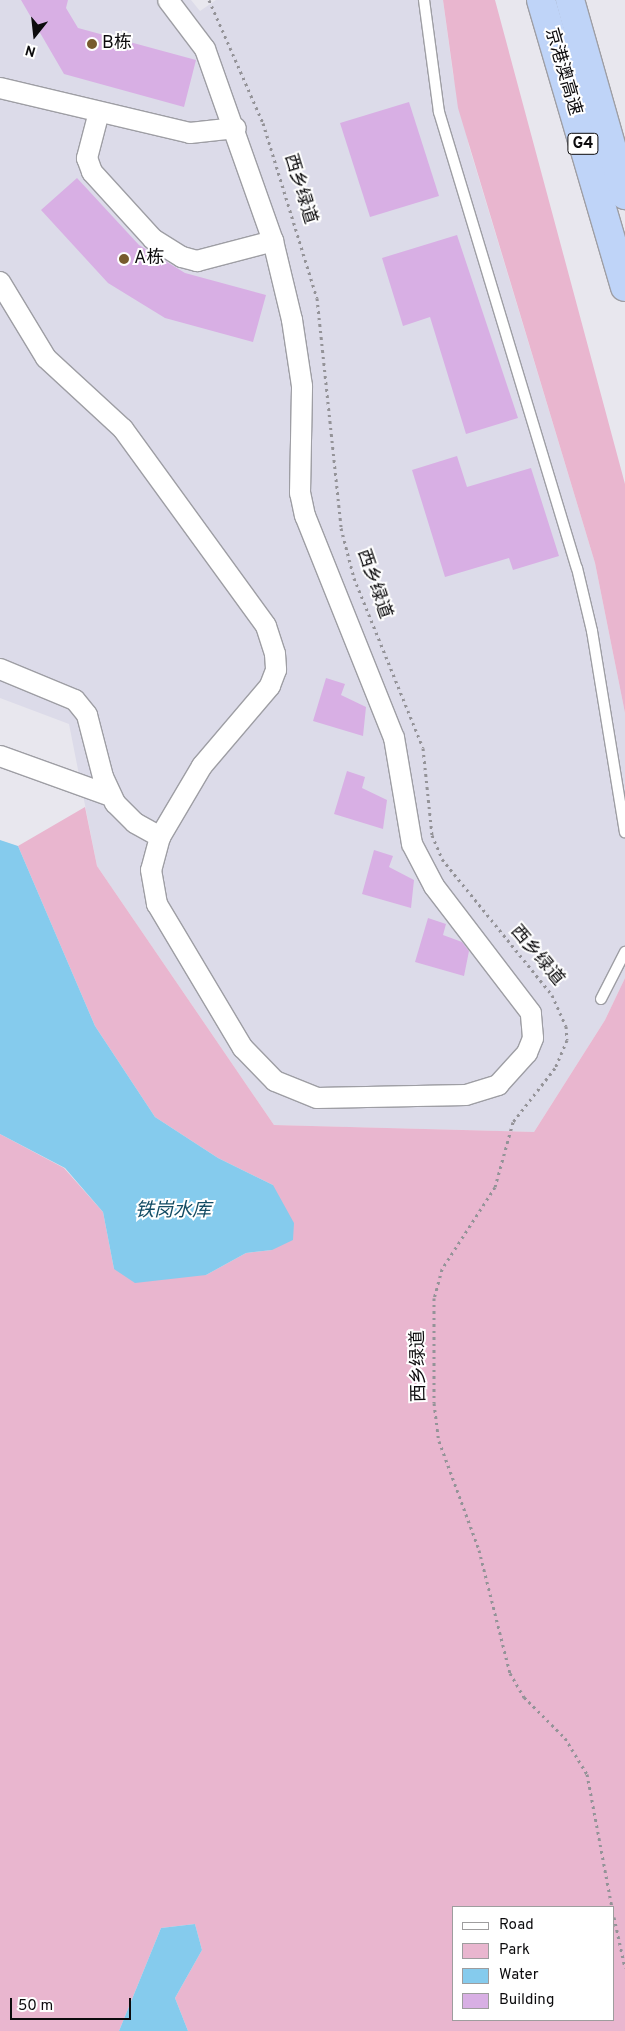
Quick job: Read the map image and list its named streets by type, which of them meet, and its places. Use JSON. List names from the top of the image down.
{
  "streets": {
    "highway": ["京港澳高速", "G4"],
    "path": ["西乡绿道"]
  },
  "water": ["铁岗水库"],
  "places": ["B栋", "A栋"],
  "legend": [
    "Road",
    "Park",
    "Water",
    "Building"
  ],
  "scale_bar": "50 m",
  "north": "bottom"
}
